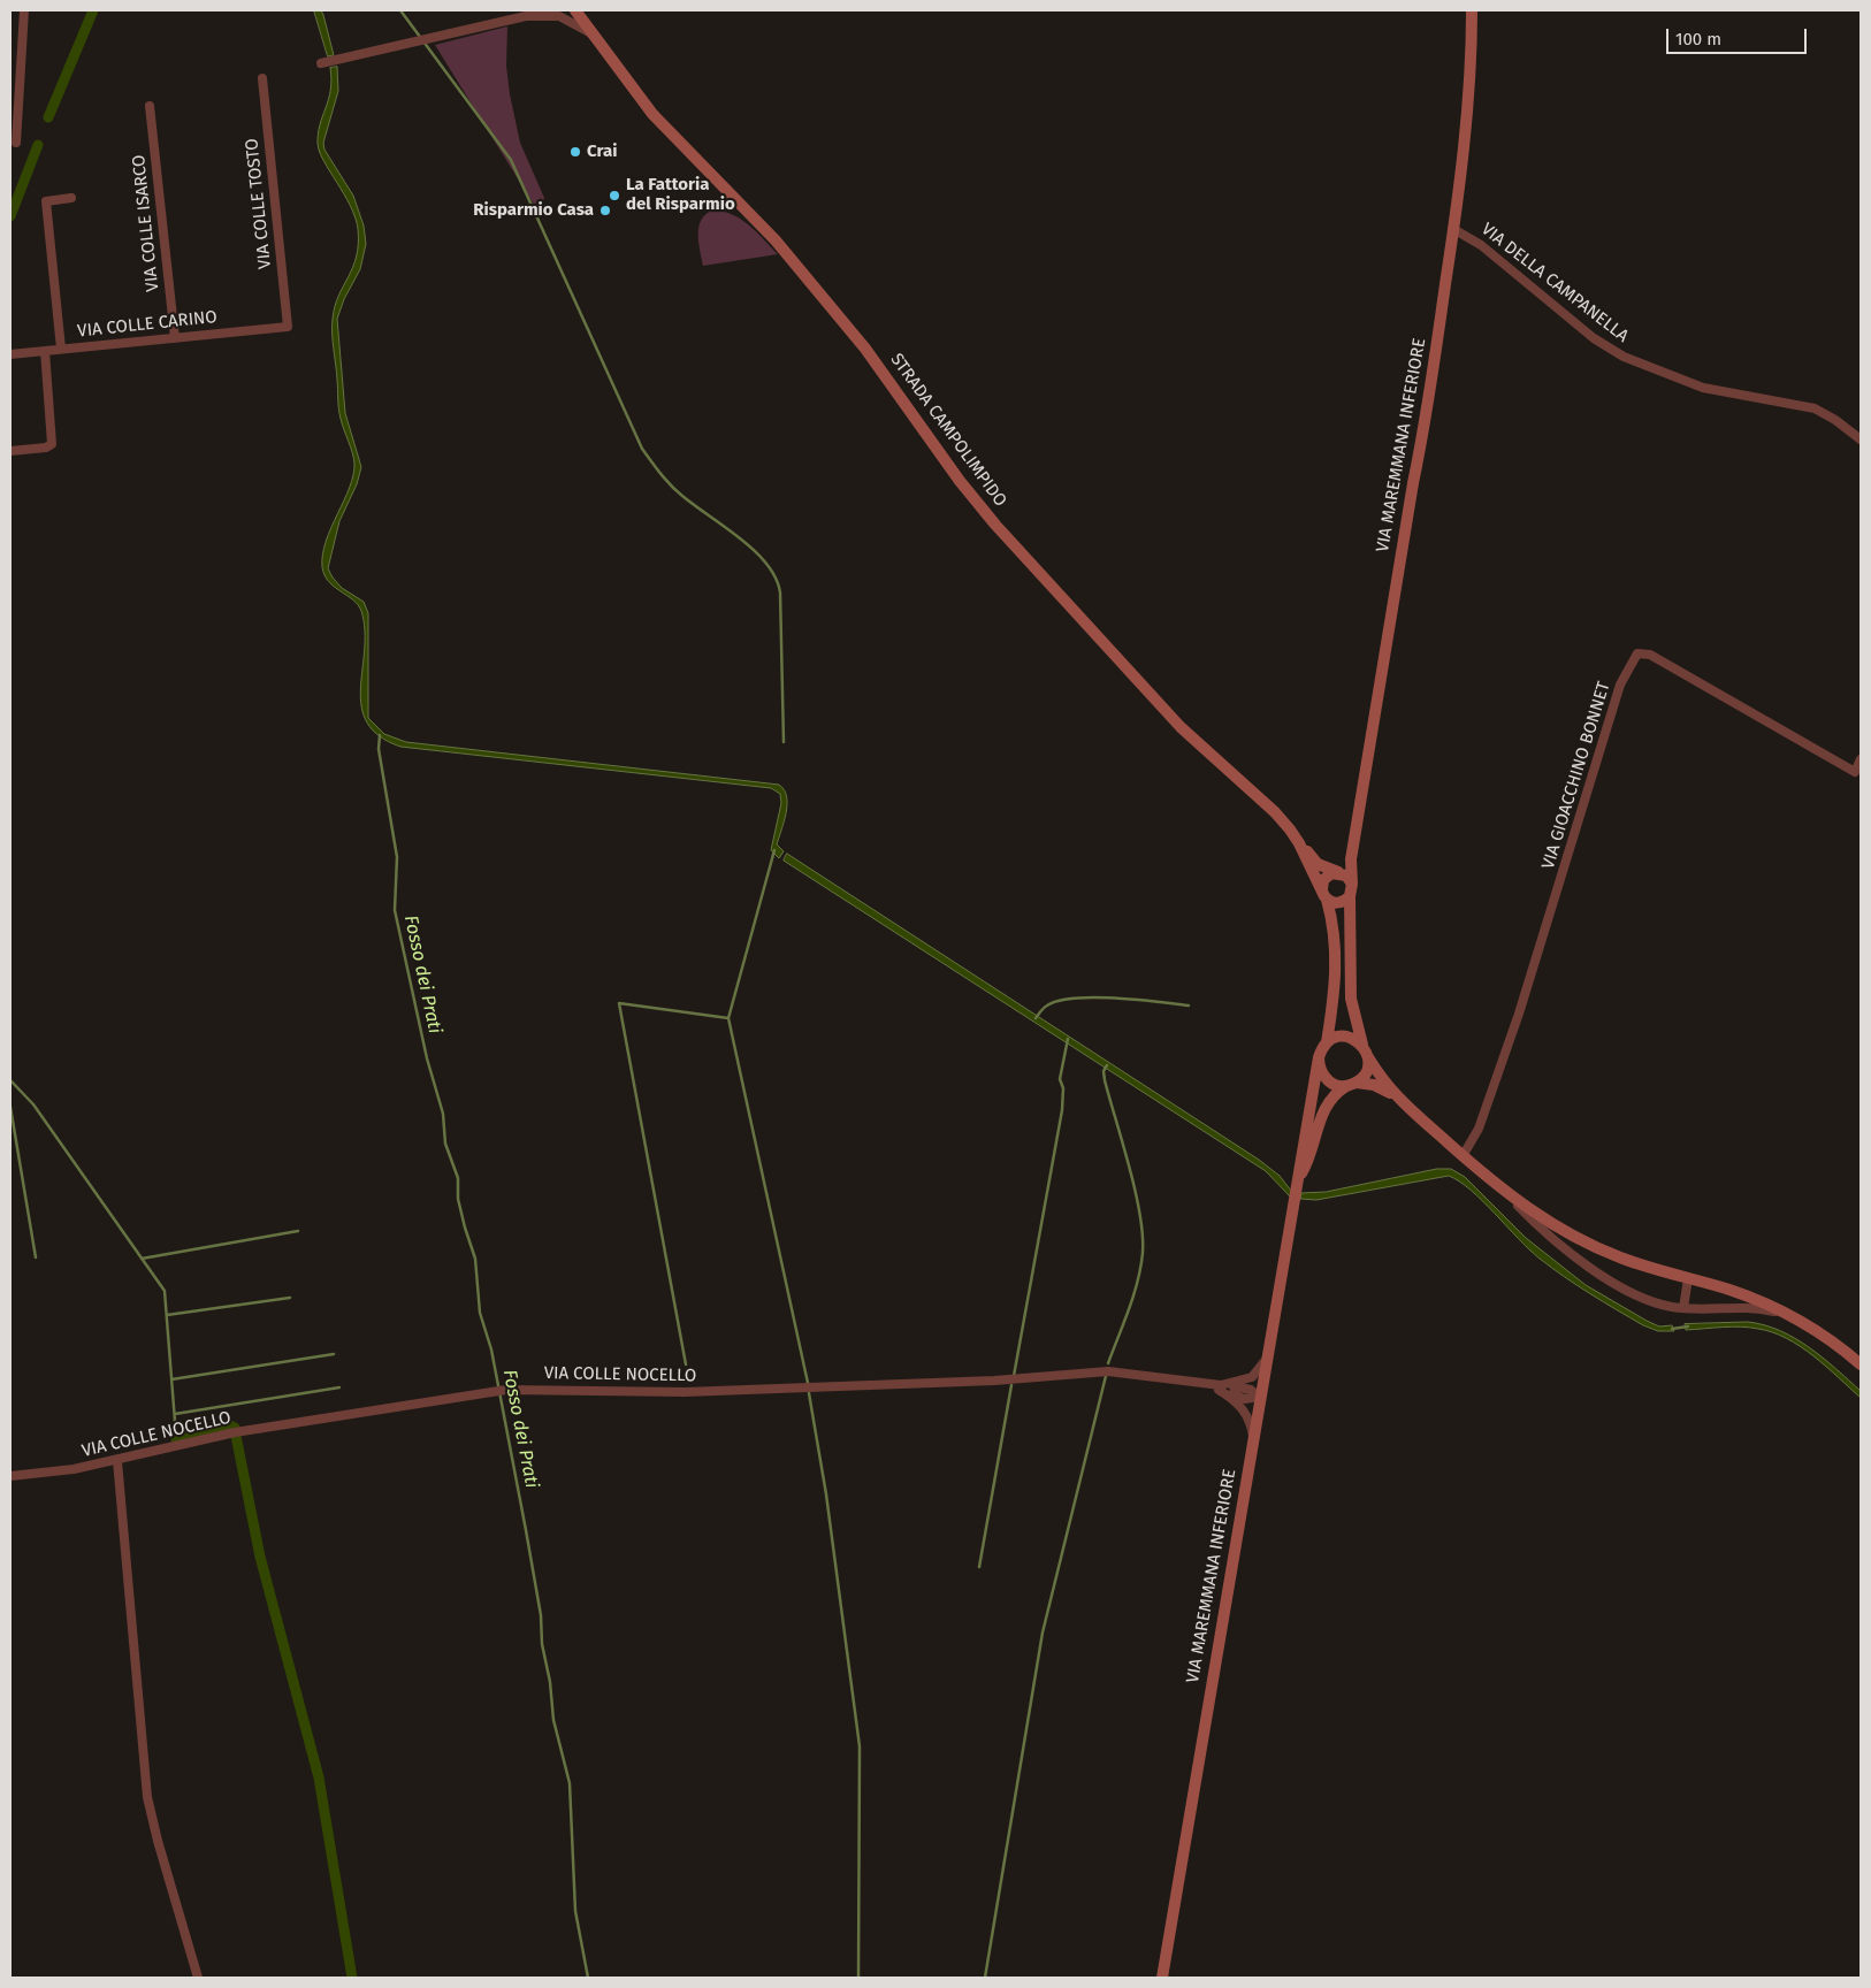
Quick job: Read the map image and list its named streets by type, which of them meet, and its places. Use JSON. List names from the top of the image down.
{
  "streets": {
    "main road": ["STRADA CAMPOLIMPIDO", "VIA MAREMMANA INFERIORE"],
    "street": [
      "VIA COLLE TOSTO",
      "VIA COLLE ISARCO",
      "VIA DELLA CAMPANELLA",
      "VIA COLLE CARINO",
      "VIA GIOACCHINO BONNET",
      "VIA COLLE NOCELLO"
    ]
  },
  "crossings": [
    ["VIA COLLE TOSTO", "VIA COLLE CARINO"],
    ["VIA COLLE ISARCO", "VIA COLLE CARINO"],
    ["VIA DELLA CAMPANELLA", "VIA MAREMMANA INFERIORE"],
    ["STRADA CAMPOLIMPIDO", "VIA MAREMMANA INFERIORE"]
  ],
  "water": ["Fosso dei Prati"],
  "places": ["Crai", "La Fattoria del Risparmio", "Risparmio Casa"],
  "scale_bar": "100 m"
}
